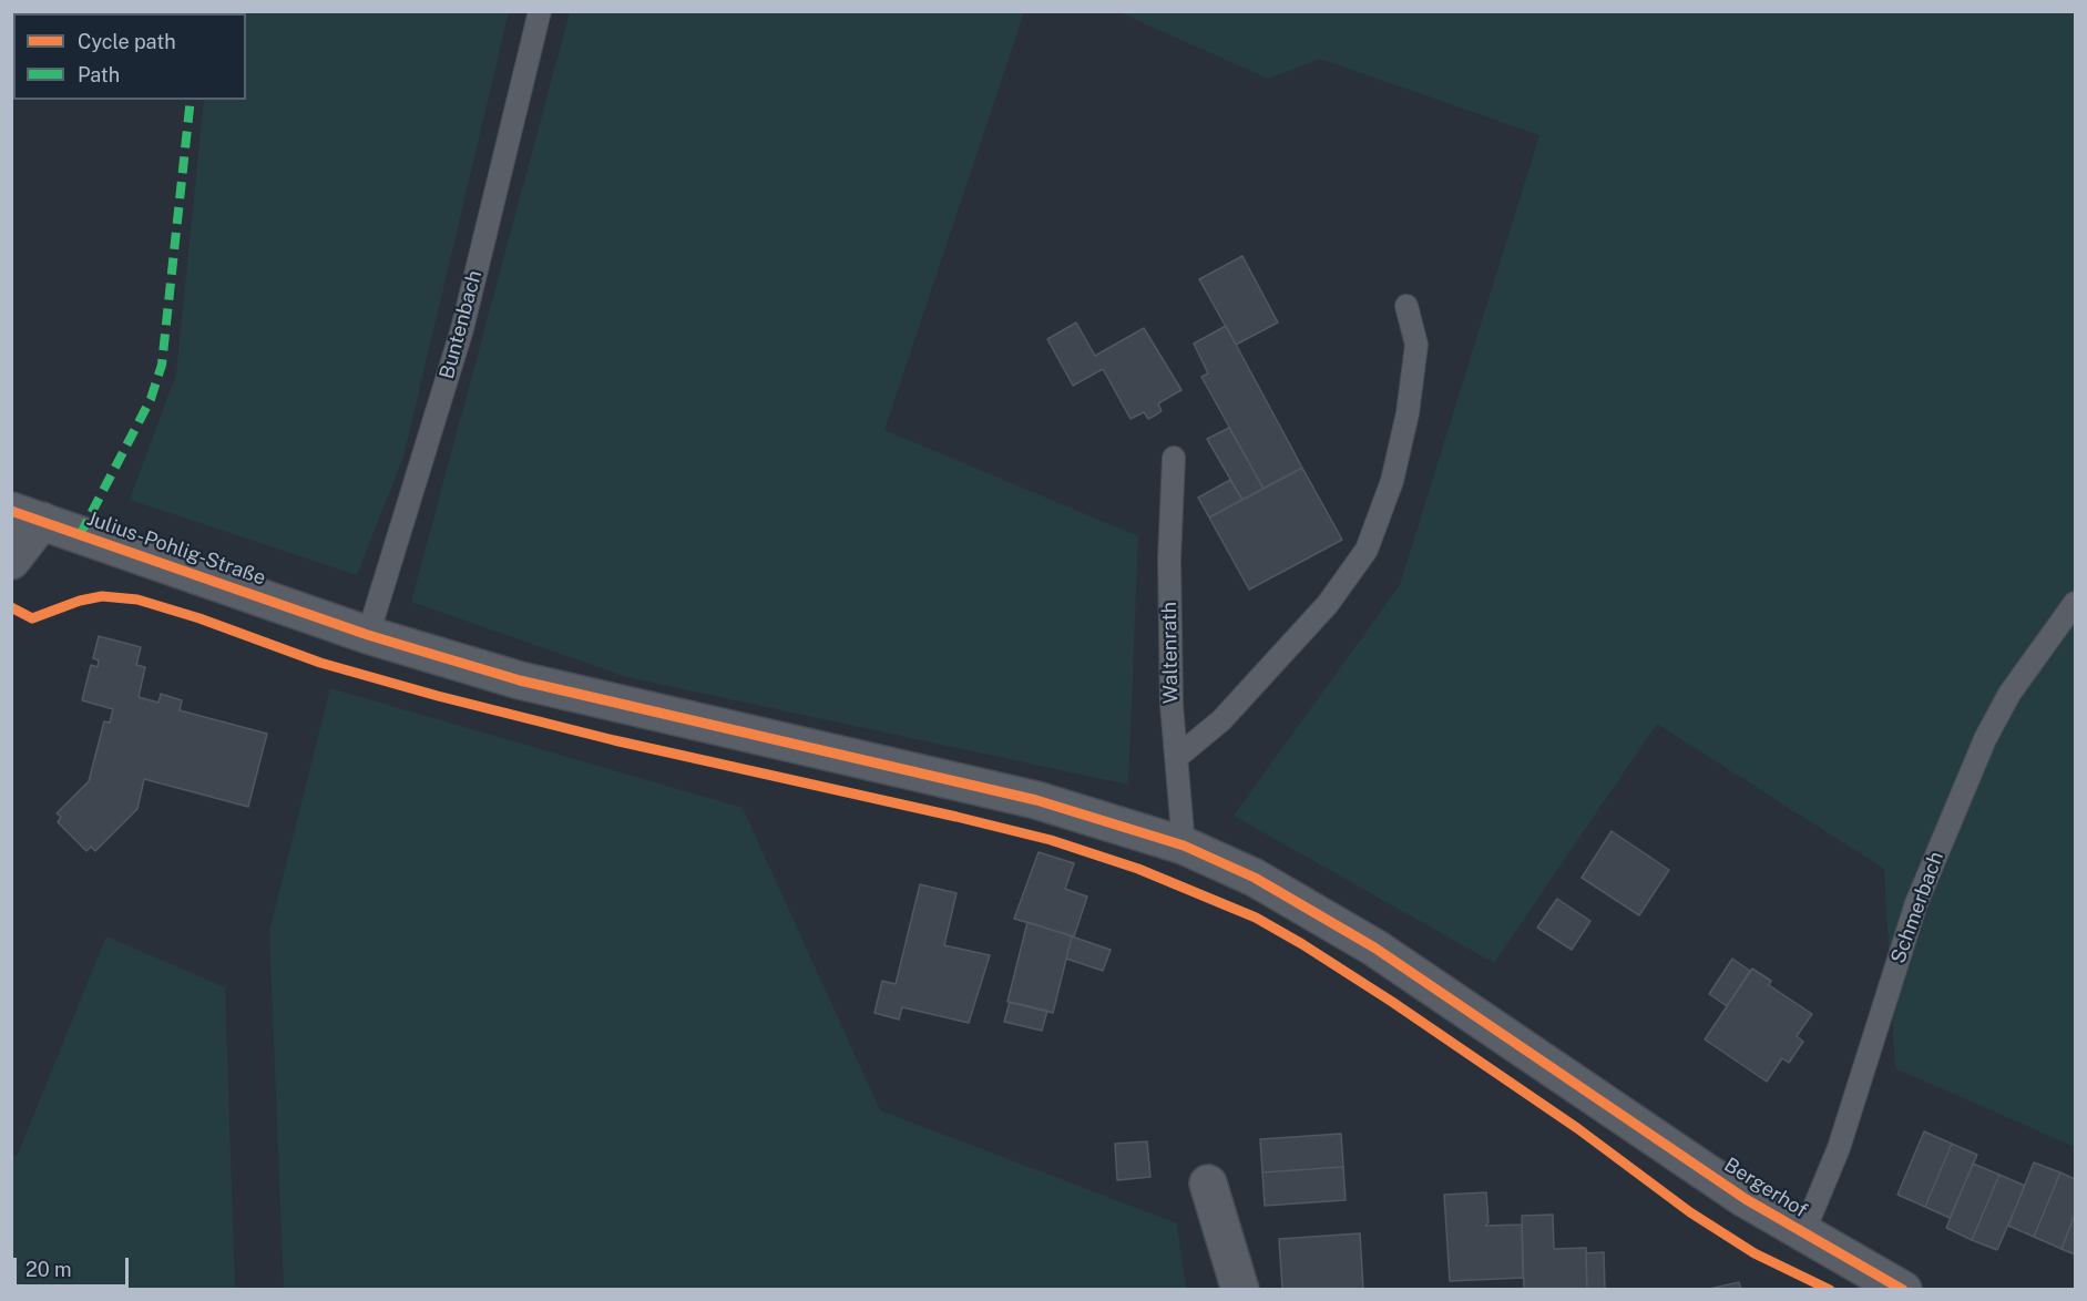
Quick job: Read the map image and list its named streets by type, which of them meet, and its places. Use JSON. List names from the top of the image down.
{
  "streets": {
    "street": ["Julius-Pohlig-Straße", "Bergerhof"],
    "lane": ["Buntenbach", "Waltenrath", "Schmerbach"]
  },
  "crossings": [
    ["Buntenbach", "Julius-Pohlig-Straße"],
    ["Julius-Pohlig-Straße", "Waltenrath"],
    ["Julius-Pohlig-Straße", "Bergerhof"],
    ["Waltenrath", "Bergerhof"],
    ["Schmerbach", "Bergerhof"]
  ],
  "legend": ["Cycle path", "Path"],
  "scale_bar": "20 m"
}
